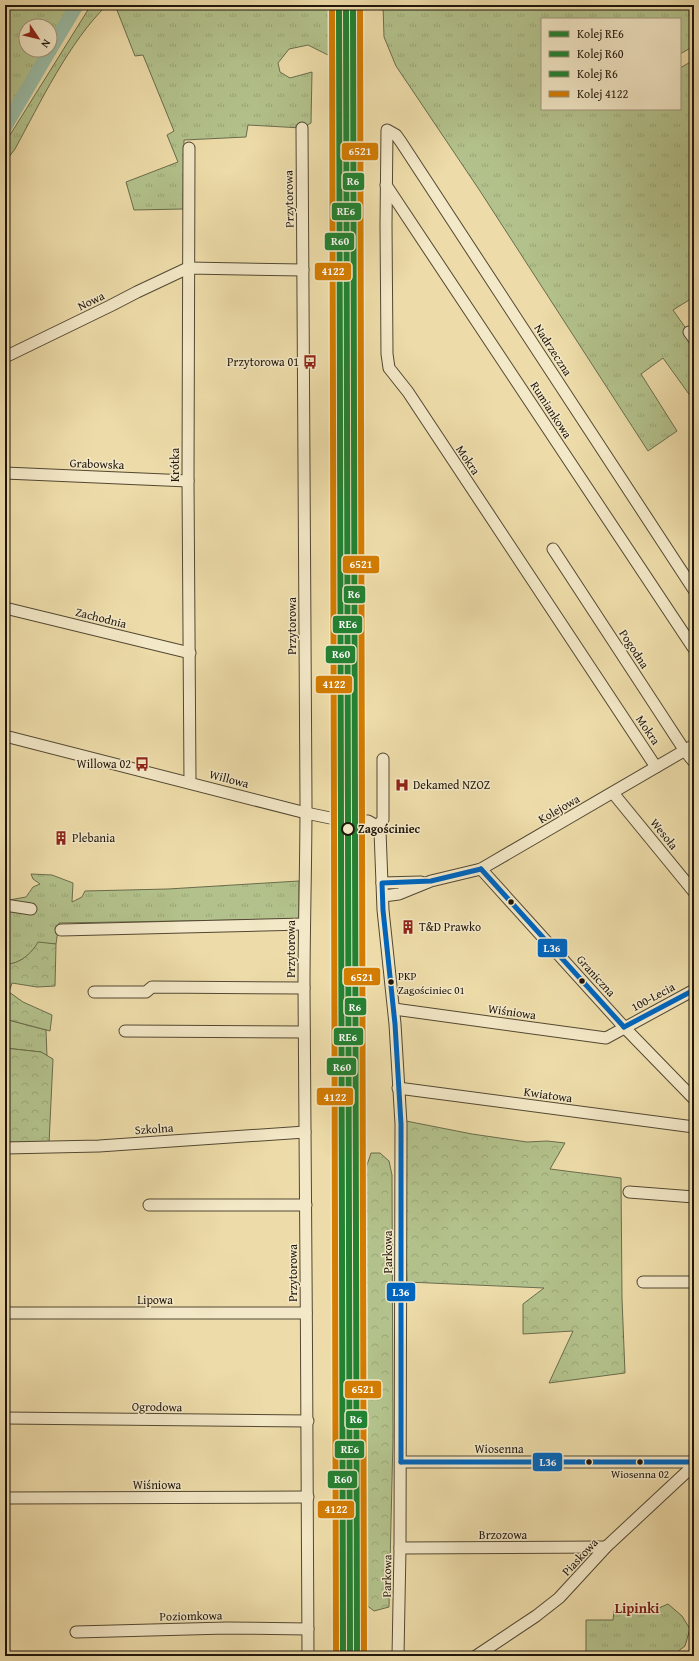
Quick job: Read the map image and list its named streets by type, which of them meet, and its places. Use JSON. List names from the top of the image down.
{
  "streets": {
    "street": [
      "Przytorowa",
      "Nowa",
      "Nadrzeczna",
      "Rumiankowa",
      "Mokra",
      "Grabowska",
      "Krótka",
      "Zachodnia",
      "Pogodna",
      "Willowa",
      "Kolejowa",
      "Wesoła",
      "Graniczna",
      "100-Lecia",
      "Wiśniowa",
      "Kwiatowa",
      "Szkolna",
      "Parkowa",
      "Lipowa",
      "Ogrodowa",
      "Wiosenna",
      "Brzozowa",
      "Piaskowa",
      "Poziomkowa"
    ]
  },
  "crossings": [
    ["Przytorowa", "Willowa"],
    ["Przytorowa", "Wiśniowa"],
    ["Przytorowa", "Szkolna"],
    ["Przytorowa", "Lipowa"],
    ["Przytorowa", "Ogrodowa"],
    ["Przytorowa", "Poziomkowa"],
    ["Nowa", "Krótka"],
    ["Nadrzeczna", "Mokra"],
    ["Rumiankowa", "Mokra"],
    ["Mokra", "Kolejowa"],
    ["Grabowska", "Krótka"],
    ["Krótka", "Zachodnia"],
    ["Krótka", "Willowa"],
    ["Pogodna", "Kolejowa"],
    ["Kolejowa", "Wesoła"],
    ["Kolejowa", "Graniczna"],
    ["Kolejowa", "Parkowa"],
    ["Graniczna", "100-Lecia"],
    ["Graniczna", "Wiśniowa"],
    ["100-Lecia", "Wiśniowa"],
    ["Wiśniowa", "Parkowa"],
    ["Kwiatowa", "Parkowa"],
    ["Parkowa", "Wiosenna"],
    ["Parkowa", "Brzozowa"],
    ["Brzozowa", "Piaskowa"]
  ],
  "districts": ["Lipinki"],
  "places": {
    "bus stop": ["Przytorowa 01", "Willowa 02"],
    "hospital": ["Dekamed NZOZ"],
    "other": ["Zagościniec", "PKP Zagościniec 01", "Wiosenna 02"],
    "building": ["Plebania", "T&D Prawko"]
  },
  "lines": [
    "rail line RE6",
    "rail line R60",
    "rail line R6",
    "rail line 4122",
    "transit line 6521",
    "transit line L36"
  ],
  "legend": [
    "Kolej RE6",
    "Kolej R60",
    "Kolej R6",
    "Kolej 4122"
  ],
  "north": "bottom right"
}
